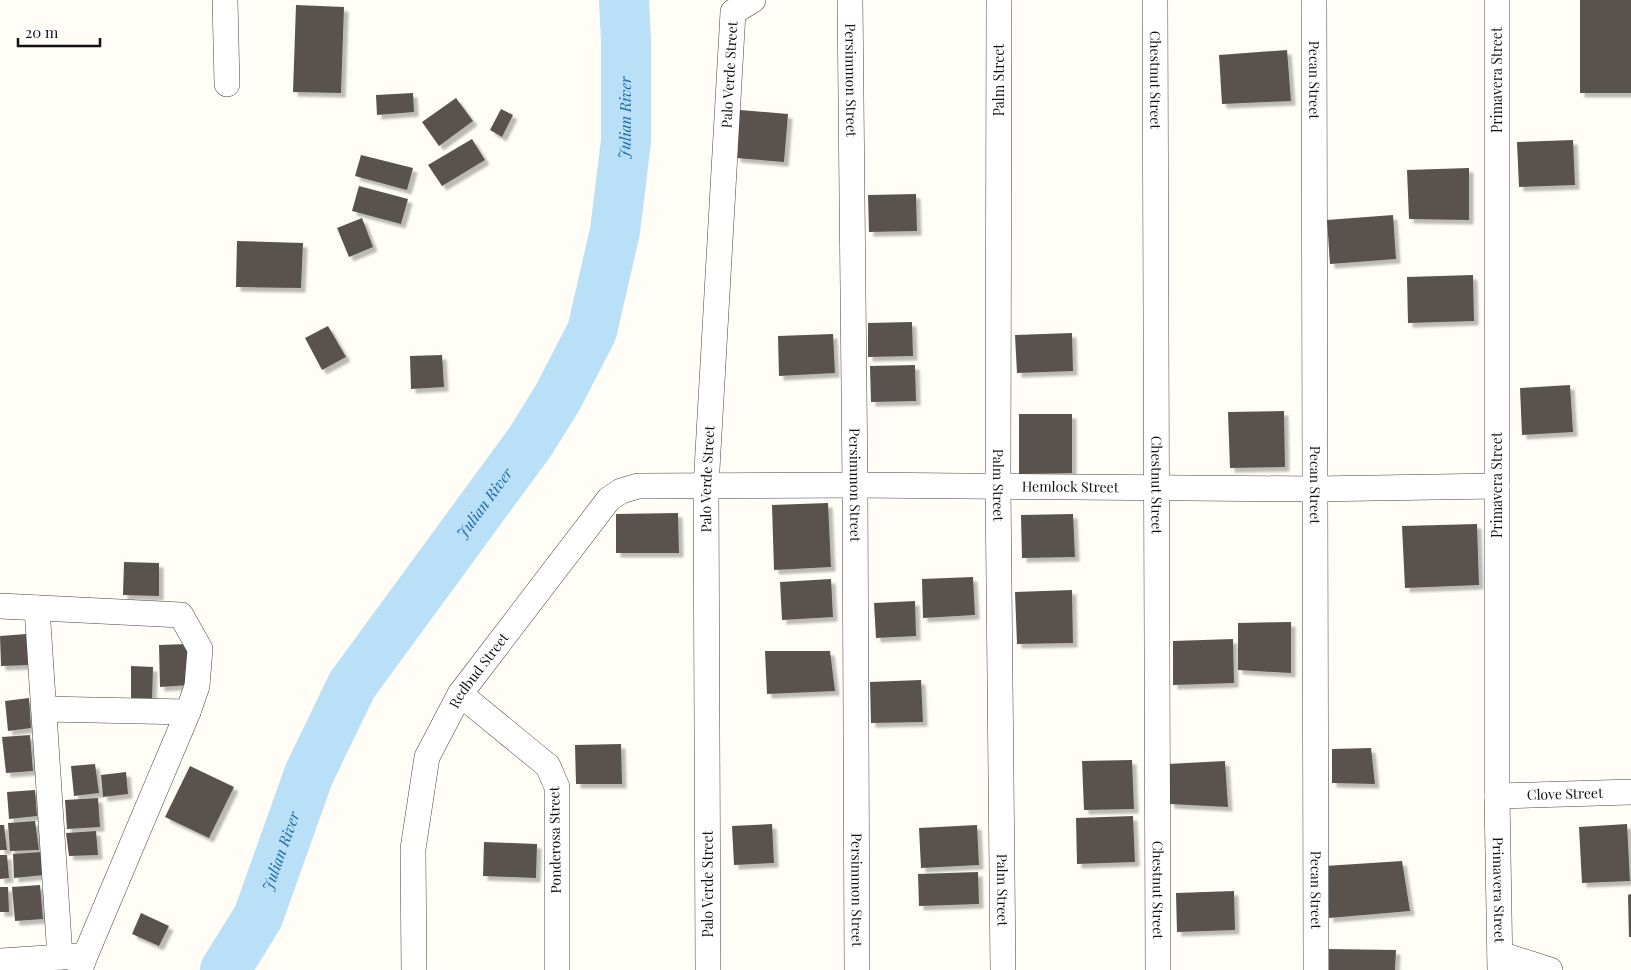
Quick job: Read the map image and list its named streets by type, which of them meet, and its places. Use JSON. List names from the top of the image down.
{
  "streets": {
    "street": [
      "Palo Verde Street",
      "Persimmon Street",
      "Palm Street",
      "Chestnut Street",
      "Pecan Street",
      "Primavera Street",
      "Hemlock Street",
      "Redbud Street",
      "Clove Street",
      "Ponderosa Street"
    ]
  },
  "crossings": [
    ["Palo Verde Street", "Hemlock Street"],
    ["Palo Verde Street", "Redbud Street"],
    ["Persimmon Street", "Hemlock Street"],
    ["Palm Street", "Hemlock Street"],
    ["Chestnut Street", "Hemlock Street"],
    ["Pecan Street", "Hemlock Street"],
    ["Primavera Street", "Hemlock Street"],
    ["Primavera Street", "Clove Street"],
    ["Hemlock Street", "Redbud Street"],
    ["Redbud Street", "Ponderosa Street"]
  ],
  "water": ["Julian River"],
  "scale_bar": "20 m"
}
